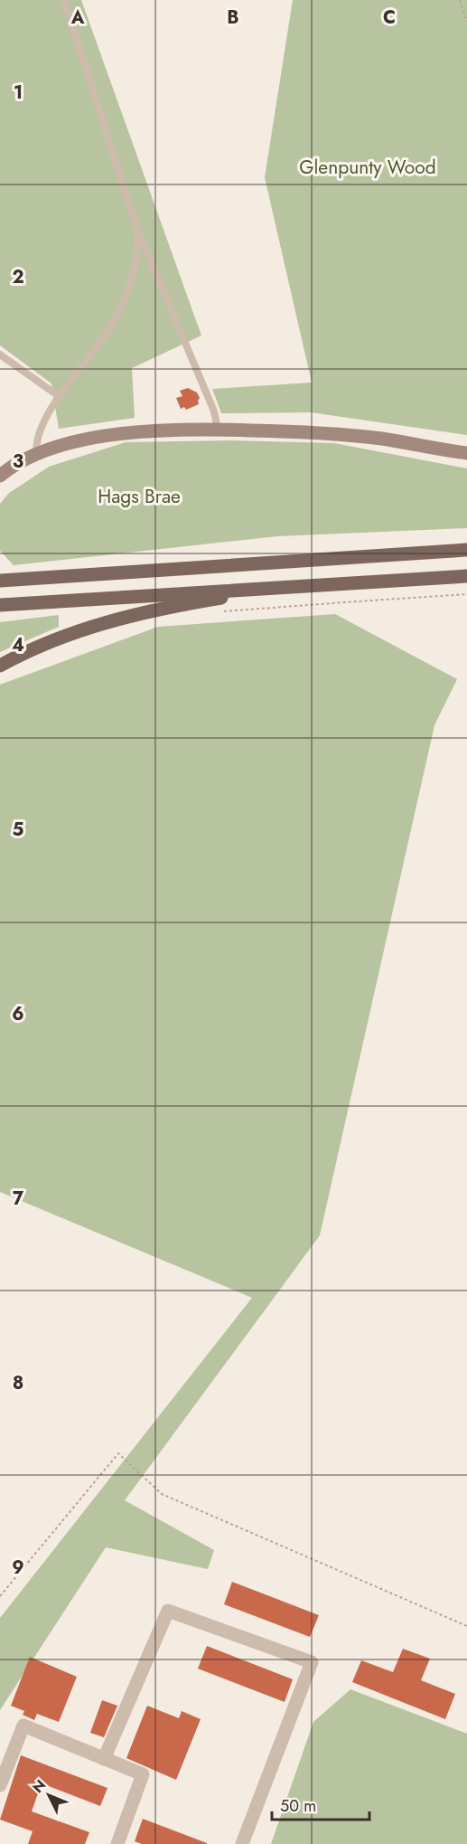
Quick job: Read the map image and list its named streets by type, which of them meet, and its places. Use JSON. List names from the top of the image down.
{
  "parks": ["Glenpunty Wood", "Hags Brae"],
  "scale_bar": "50 m",
  "north": "top left",
  "grid": {
    "columns": ["A", "B", "C"],
    "rows": [
      "1",
      "2",
      "3",
      "4",
      "5",
      "6",
      "7",
      "8",
      "9"
    ]
  }
}
